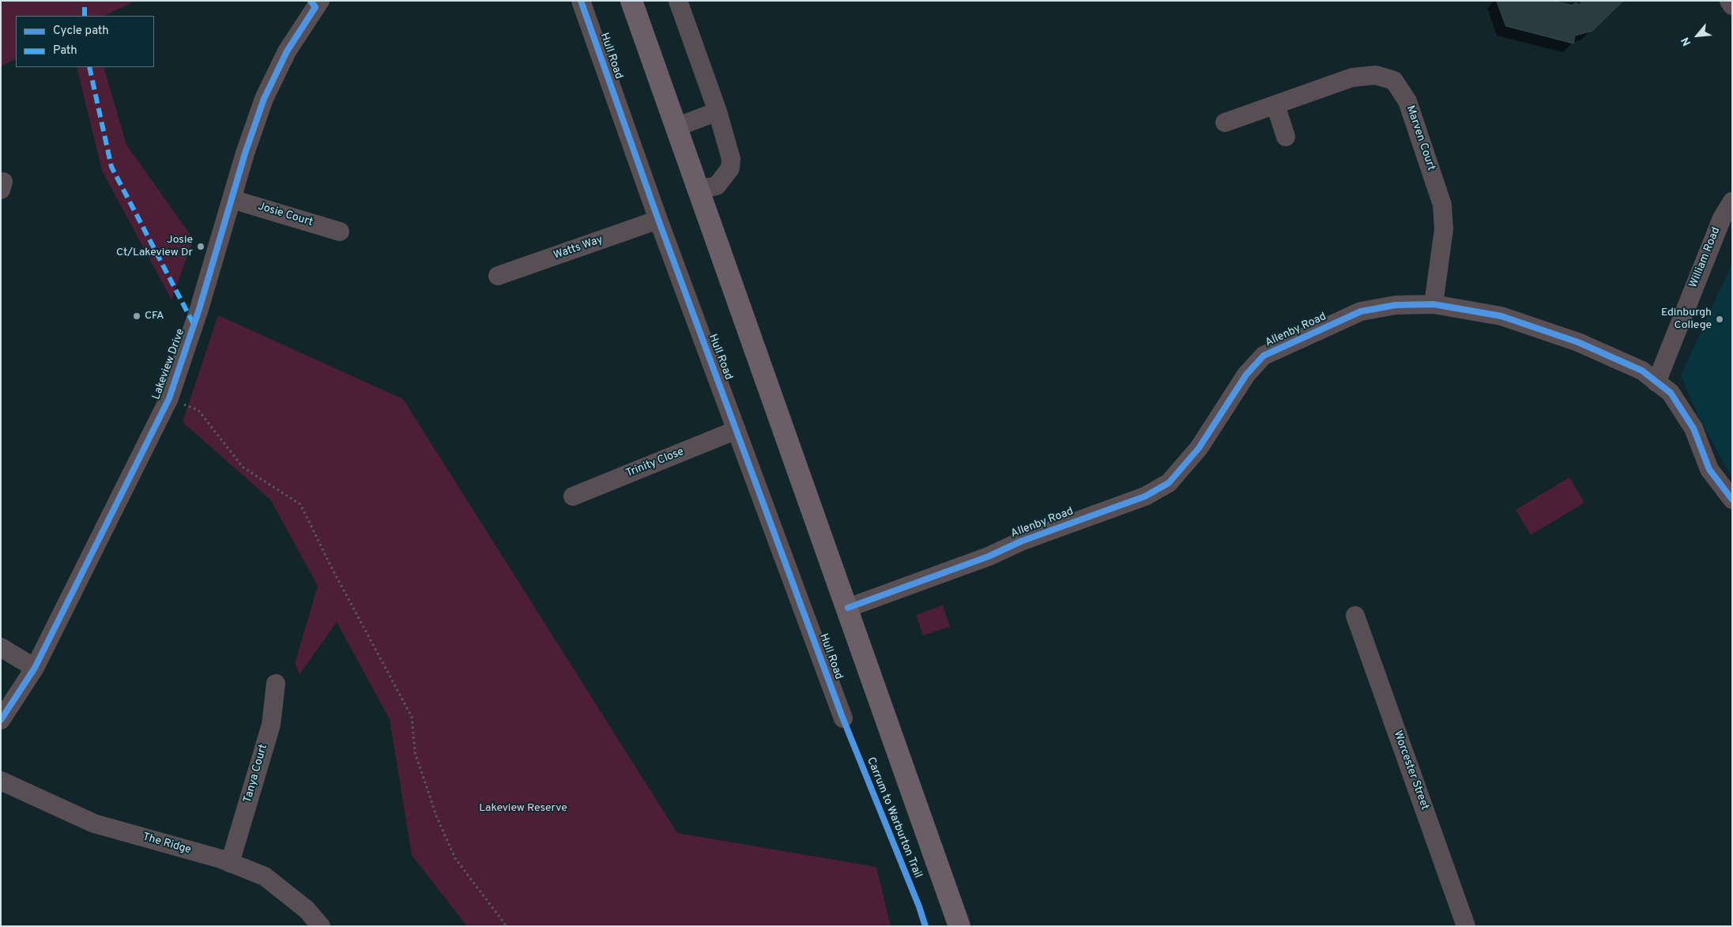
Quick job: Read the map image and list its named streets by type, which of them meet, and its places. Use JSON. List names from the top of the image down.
{
  "streets": {
    "street": [
      "Hull Road",
      "Marven Court",
      "Josie Court",
      "Watts Way",
      "William Road",
      "Allenby Road",
      "Lakeview Drive",
      "Trinity Close",
      "Worcester Street",
      "Tanya Court",
      "The Ridge"
    ],
    "cycle path": ["Carrum to Warburton Trail"]
  },
  "crossings": [
    ["Hull Road", "Watts Way"],
    ["Hull Road", "Trinity Close"],
    ["Marven Court", "Allenby Road"],
    ["Josie Court", "Lakeview Drive"],
    ["William Road", "Allenby Road"],
    ["Tanya Court", "The Ridge"]
  ],
  "parks": ["Lakeview Reserve"],
  "places": ["Josie Ct/Lakeview Dr", "CFA", "Edinburgh College"],
  "legend": ["Cycle path", "Path"],
  "north": "bottom left"
}
